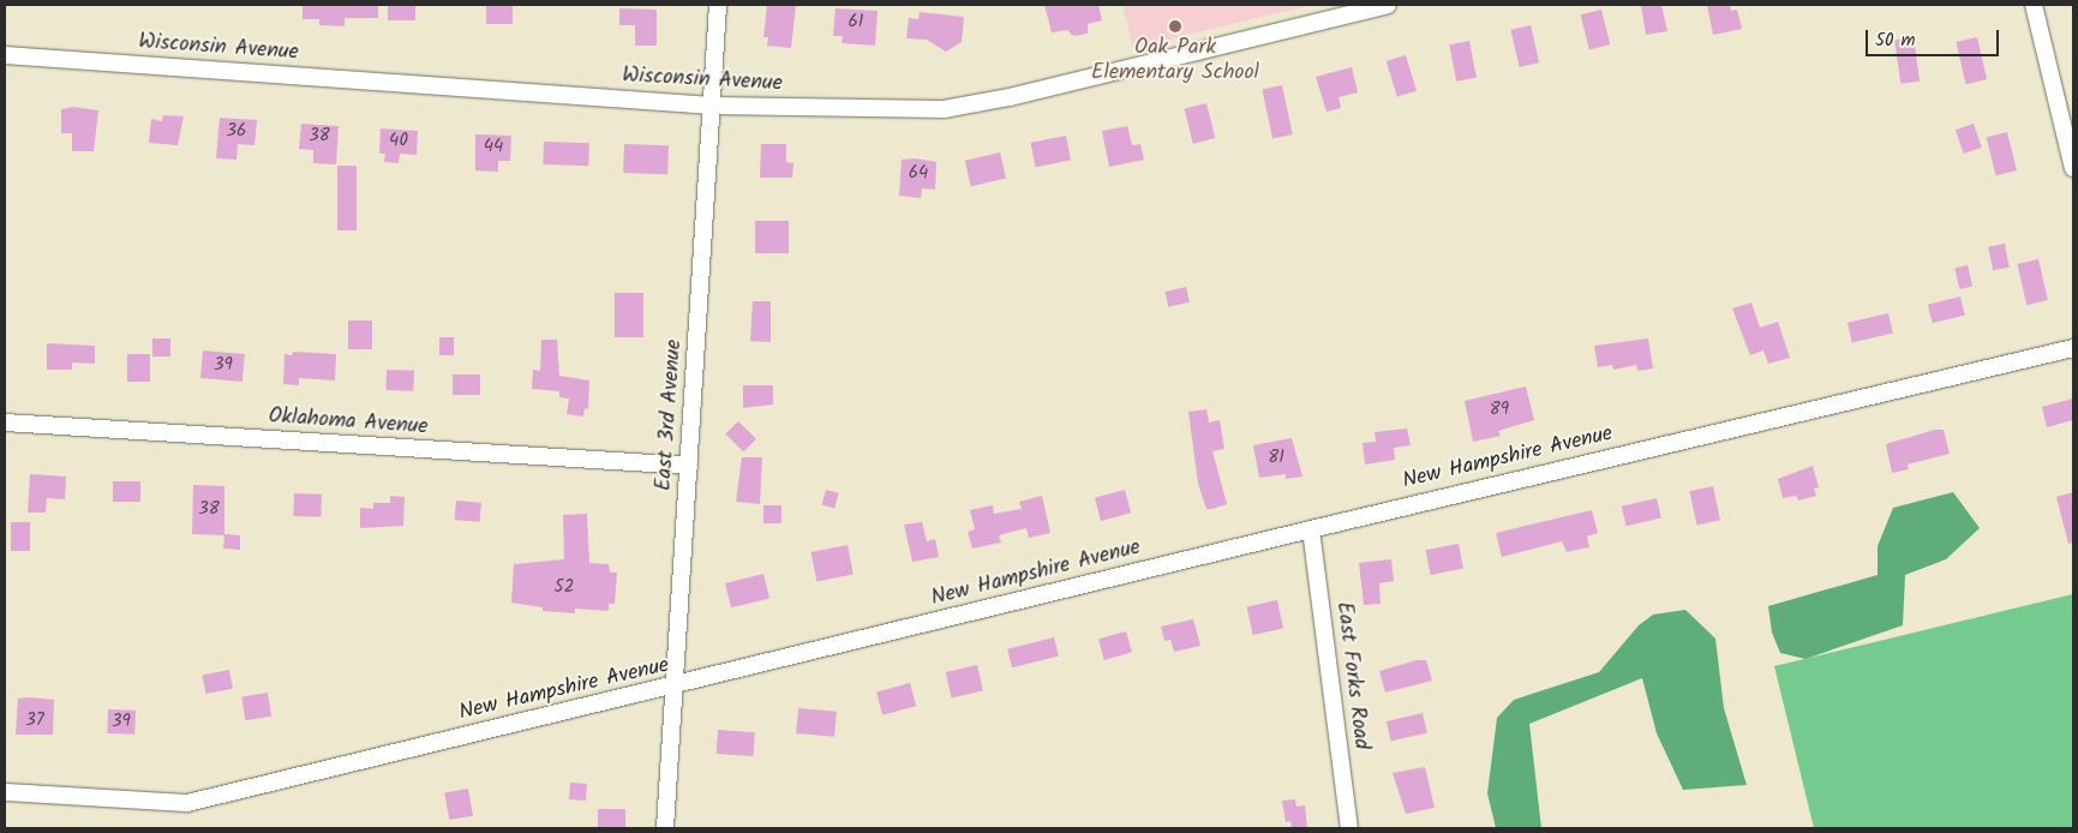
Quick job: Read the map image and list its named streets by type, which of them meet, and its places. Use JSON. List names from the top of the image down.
{
  "streets": {
    "street": [
      "Wisconsin Avenue",
      "East 3rd Avenue",
      "Oklahoma Avenue",
      "New Hampshire Avenue",
      "East Forks Road"
    ]
  },
  "crossings": [
    ["Wisconsin Avenue", "East 3rd Avenue"],
    ["East 3rd Avenue", "Oklahoma Avenue"],
    ["East 3rd Avenue", "New Hampshire Avenue"],
    ["New Hampshire Avenue", "East Forks Road"]
  ],
  "places": ["Oak Park Elementary School"],
  "house_numbers": [
    "61",
    "36",
    "38",
    "40",
    "44",
    "64",
    "39",
    "89",
    "81",
    "38",
    "52",
    "37",
    "39"
  ],
  "scale_bar": "50 m"
}
